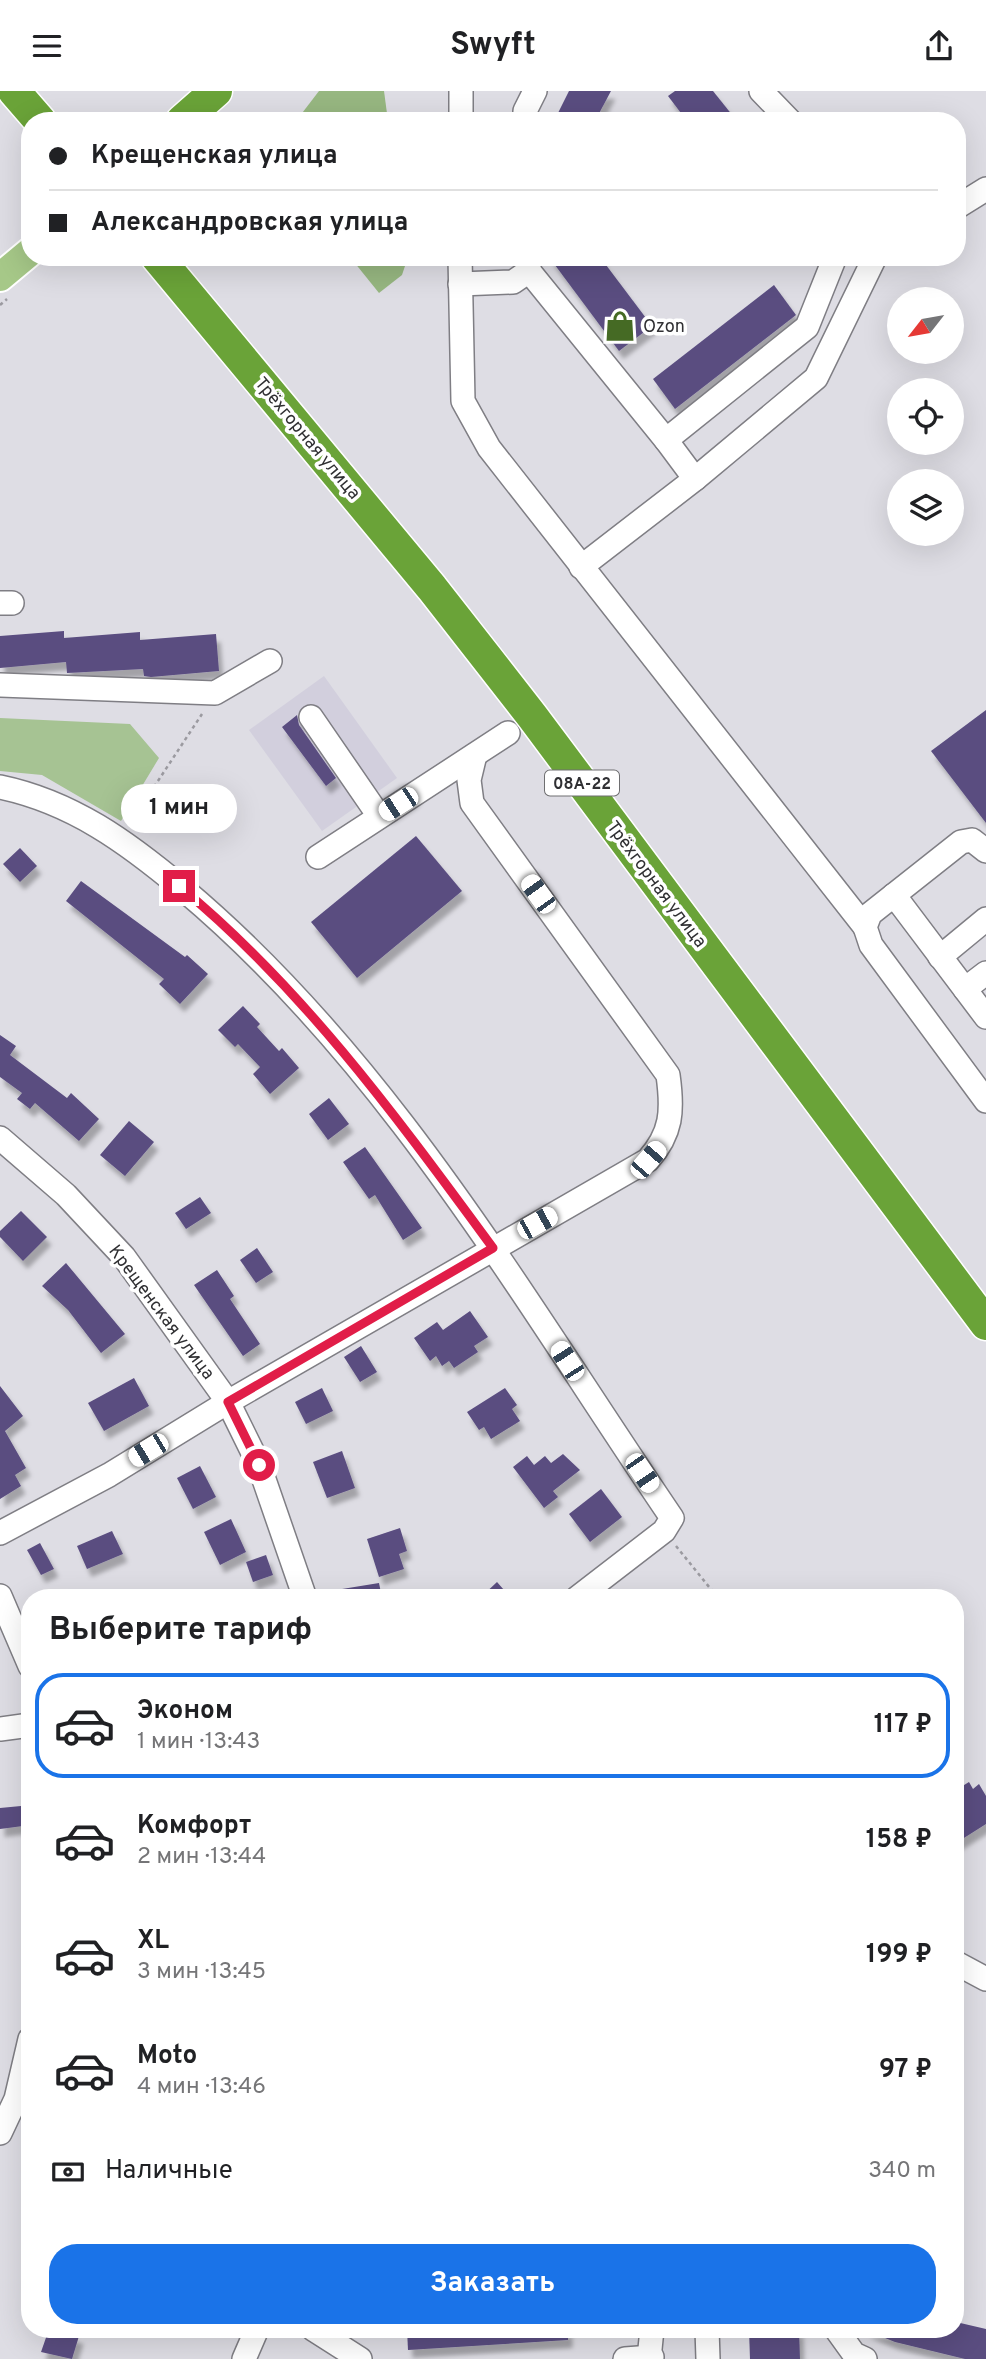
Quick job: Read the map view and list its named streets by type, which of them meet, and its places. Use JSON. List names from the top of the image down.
{
  "streets": {
    "highway": ["Трёхгорная улица", "08А-22"],
    "street": ["Крещенская улица"]
  },
  "places": {
    "shop": ["Ozon"]
  },
  "north": "bottom left",
  "page": {
    "header": "Swyft",
    "banner": ["Крещенская улица", "Александровская улица"],
    "bubble": "1 мин",
    "heading": "Выберите тариф",
    "list": [
      {
        "name": "Эконом",
        "note": "1 мин · 13:43",
        "value": "117 ₽"
      },
      {
        "name": "Комфорт",
        "note": "2 мин · 13:44",
        "value": "158 ₽"
      },
      {
        "name": "XL",
        "note": "3 мин · 13:45",
        "value": "199 ₽"
      },
      {
        "name": "Moto",
        "note": "4 мин · 13:46",
        "value": "97 ₽"
      }
    ],
    "pay": ["Наличные", "340 m"],
    "buttons": "Заказать"
  }
}
